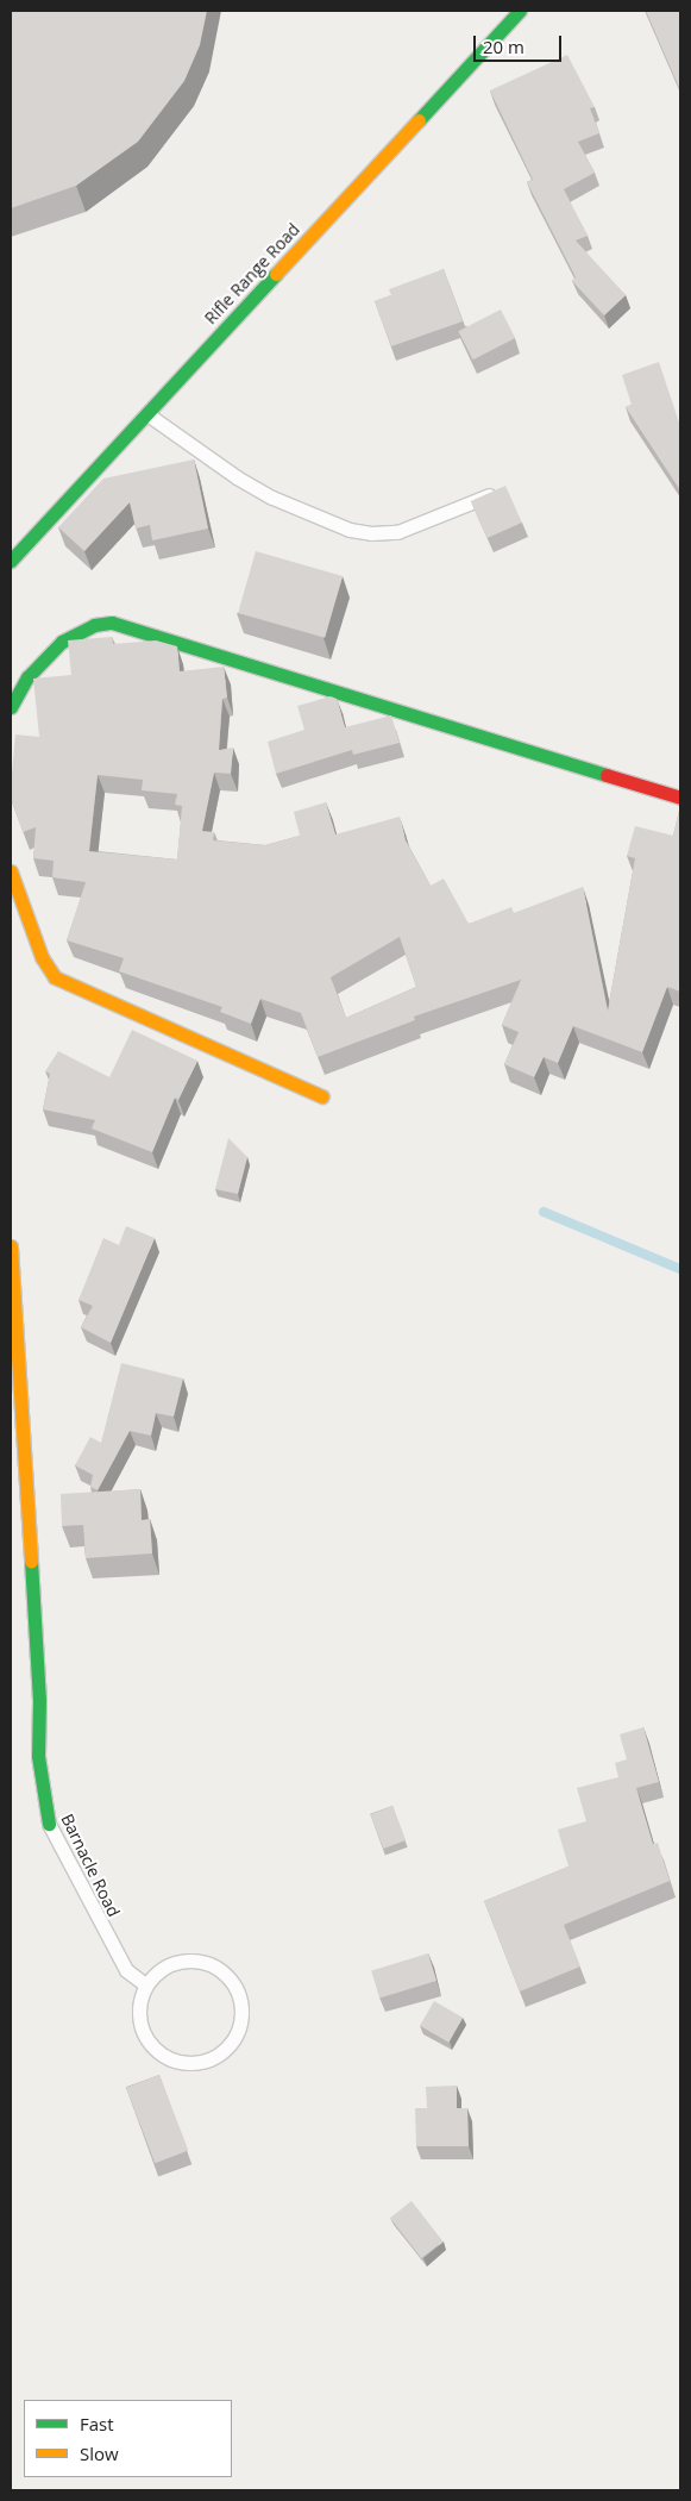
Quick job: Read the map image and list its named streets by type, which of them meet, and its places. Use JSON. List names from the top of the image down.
{
  "streets": {
    "street": ["Rifle Range Road", "Barnacle Road"]
  },
  "legend": ["Fast", "Slow"],
  "scale_bar": "20 m"
}
